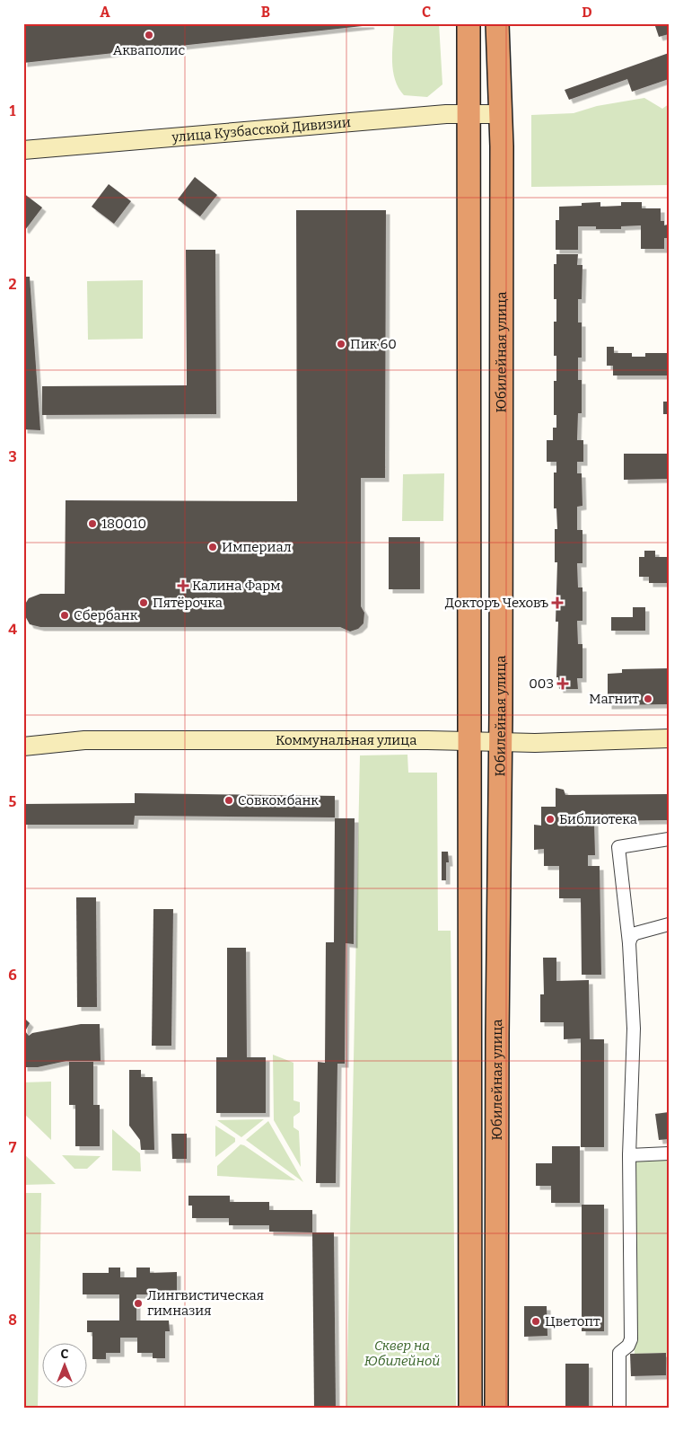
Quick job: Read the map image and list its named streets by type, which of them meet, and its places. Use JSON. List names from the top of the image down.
{
  "streets": {
    "highway": ["Юбилейная улица"],
    "main road": ["улица Кузбасской Дивизии", "Коммунальная улица"]
  },
  "crossings": [
    ["улица Кузбасской Дивизии", "Юбилейная улица"],
    ["Юбилейная улица", "Коммунальная улица"]
  ],
  "parks": ["Сквер на Юбилейной"],
  "places": {
    "other": [
      "Акваполис",
      "Пик 60",
      "180010",
      "Империал",
      "Пятёрочка",
      "Сбербанк",
      "Магнит",
      "Совкомбанк",
      "Библиотека",
      "Лингвистическая гимназия",
      "Цветопт"
    ],
    "health": ["Калина Фарм", "Докторъ Чеховъ", "003"]
  },
  "north": "top",
  "grid": {
    "columns": [
      "A",
      "B",
      "C",
      "D"
    ],
    "rows": [
      "1",
      "2",
      "3",
      "4",
      "5",
      "6",
      "7",
      "8"
    ]
  }
}
